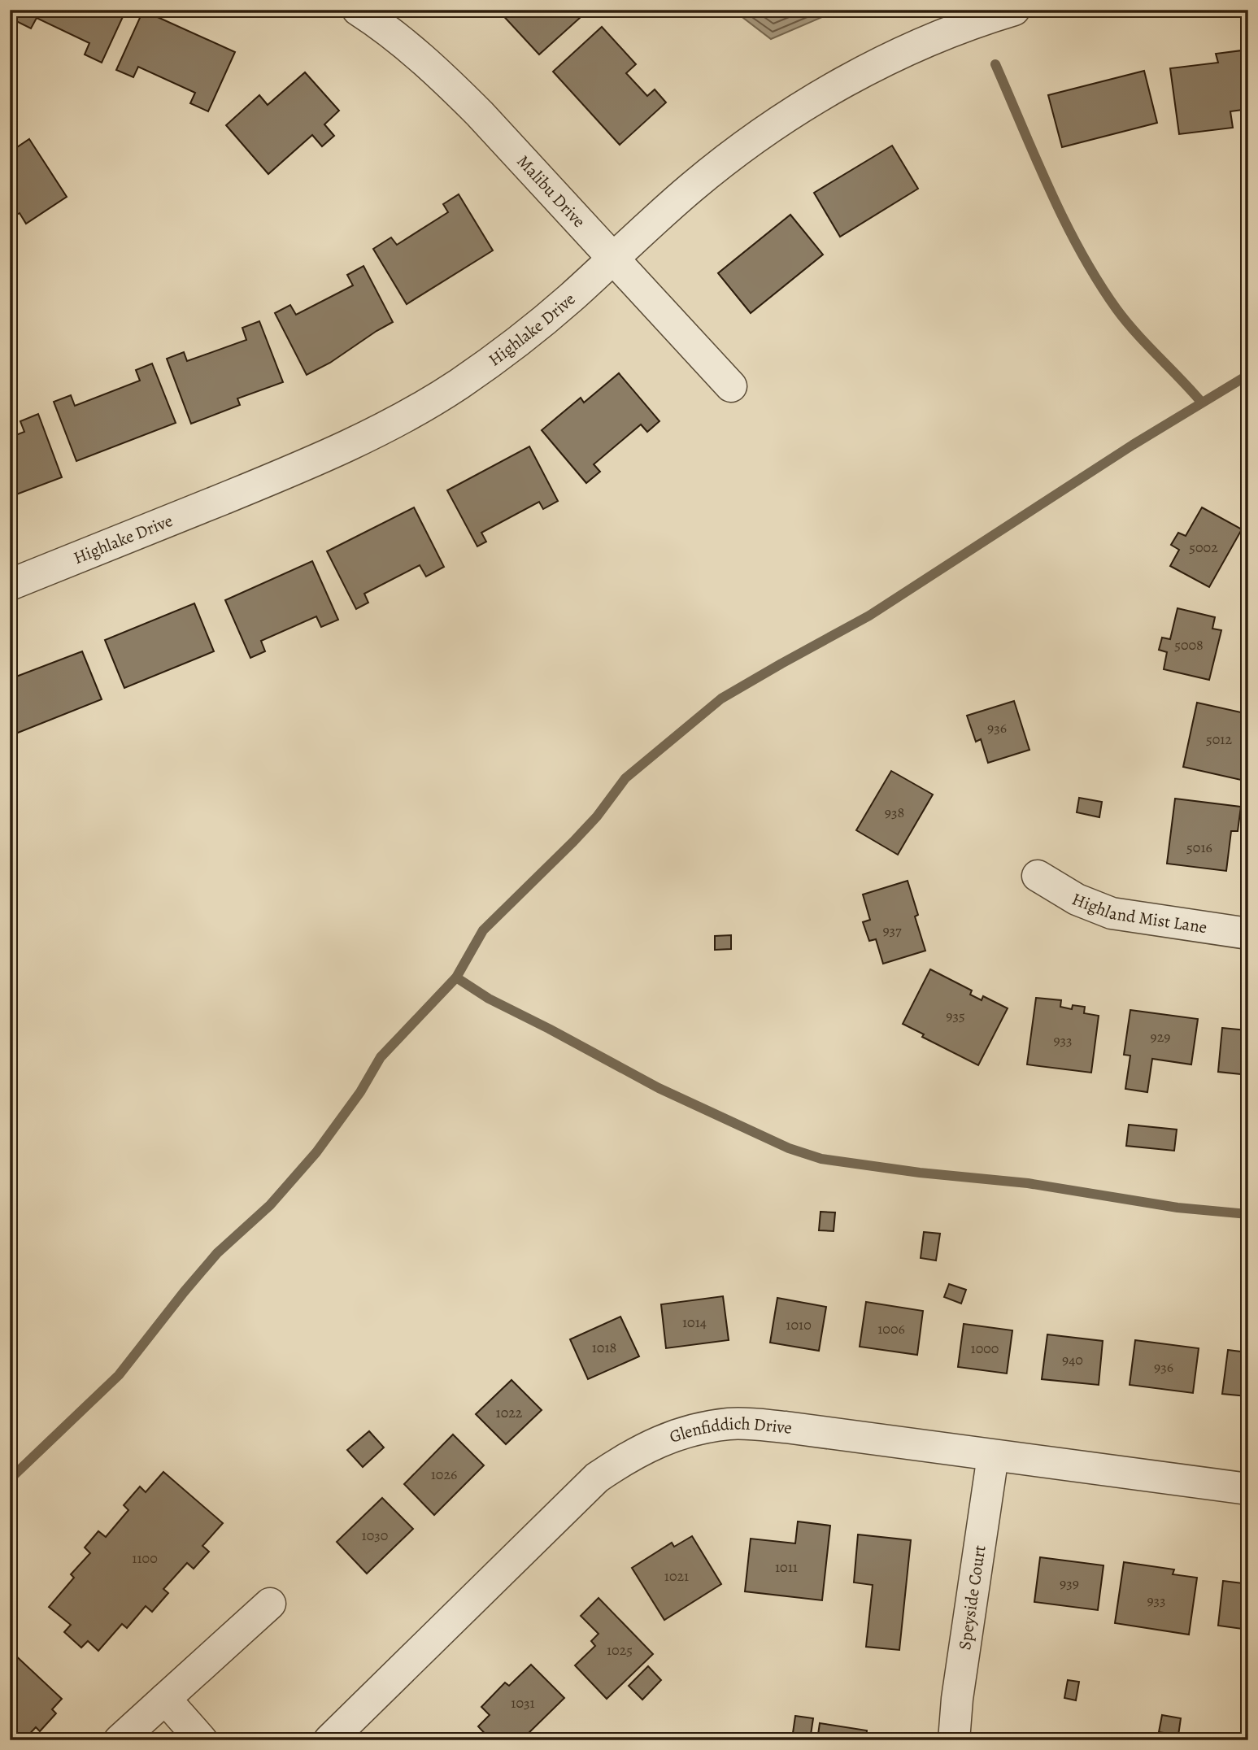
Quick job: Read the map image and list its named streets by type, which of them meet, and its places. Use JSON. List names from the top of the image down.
{
  "streets": {
    "street": [
      "Malibu Drive",
      "Highlake Drive",
      "Highland Mist Lane",
      "Glenfiddich Drive",
      "Speyside Court"
    ]
  },
  "crossings": [
    ["Malibu Drive", "Highlake Drive"],
    ["Glenfiddich Drive", "Speyside Court"]
  ],
  "house_numbers": [
    "5002",
    "5008",
    "936",
    "5012",
    "938",
    "5016",
    "937",
    "935",
    "929",
    "933",
    "1014",
    "1010",
    "1006",
    "1018",
    "1000",
    "940",
    "936",
    "1022",
    "1026",
    "1030",
    "1100",
    "1011",
    "1021",
    "939",
    "933",
    "1025",
    "1031"
  ]
}
